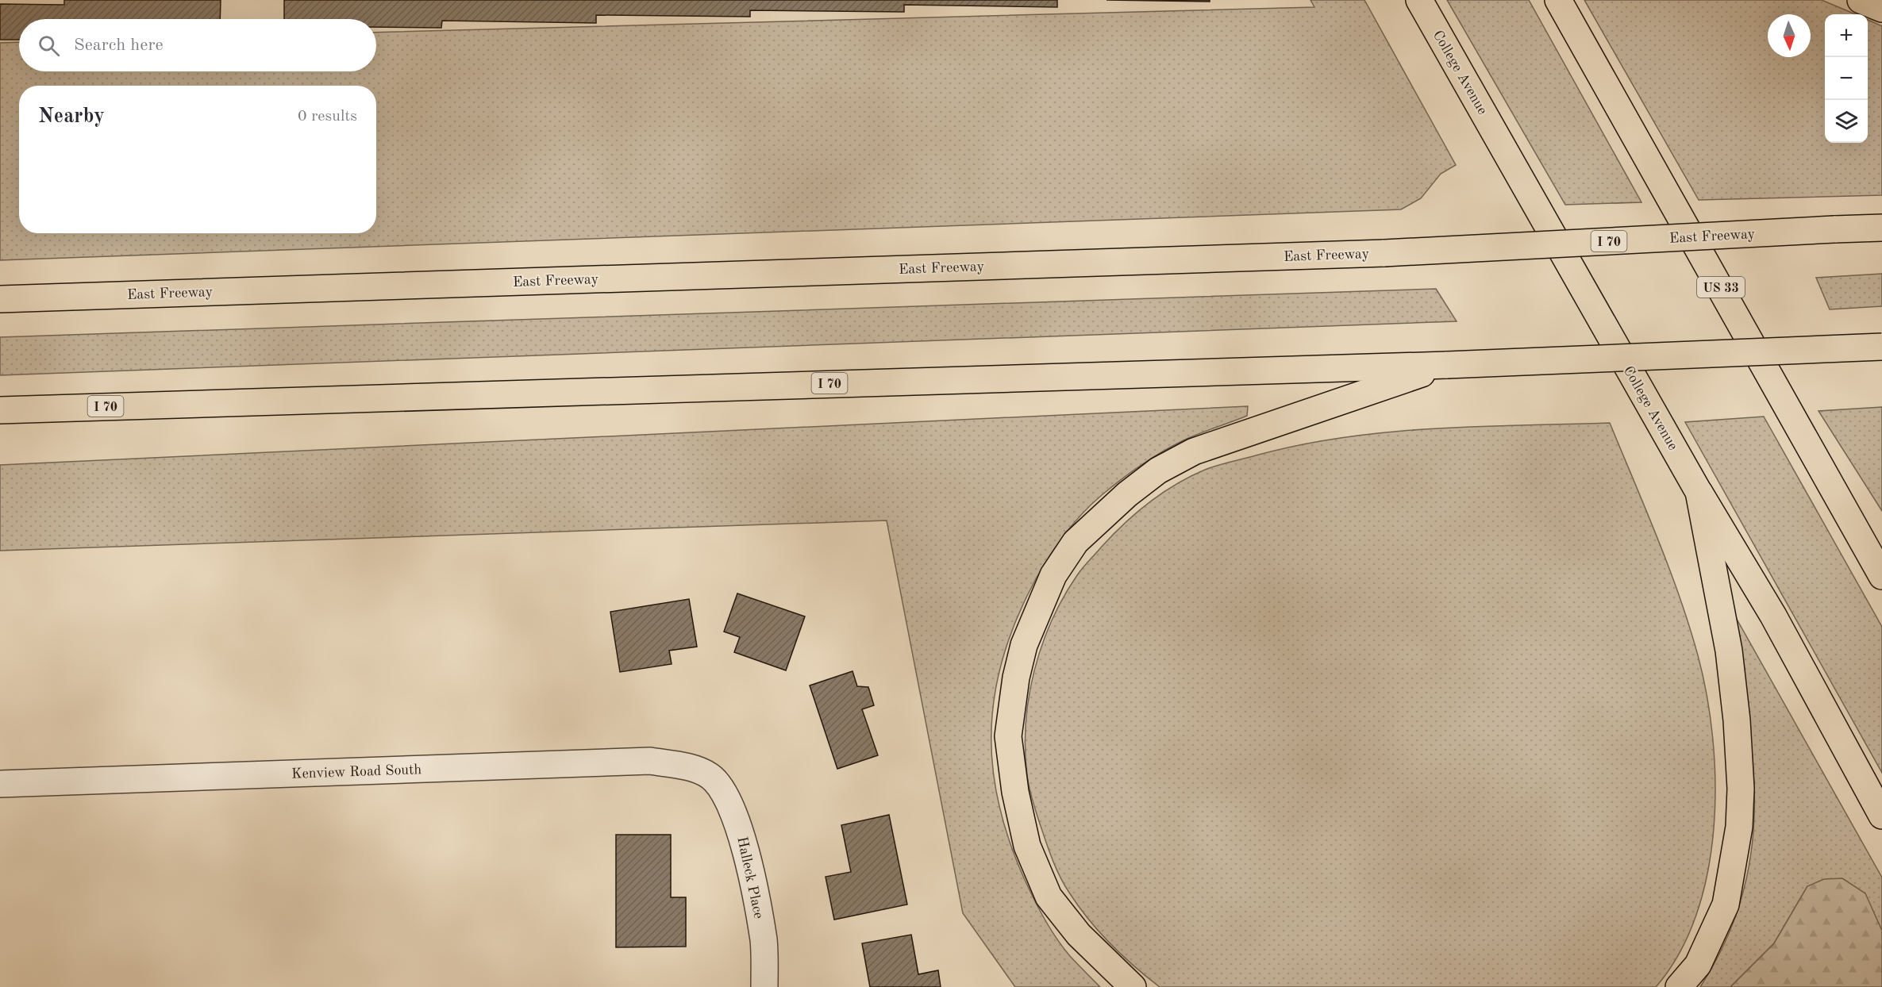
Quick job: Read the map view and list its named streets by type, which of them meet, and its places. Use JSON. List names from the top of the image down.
{
  "streets": {
    "main road": [
      "College Avenue",
      "East Freeway",
      "I 70",
      "US 33"
    ],
    "street": ["Kenview Road South", "Halleck Place"]
  },
  "crossings": [
    ["Kenview Road South", "Halleck Place"]
  ],
  "north": "bottom",
  "page": {
    "map_buttons": ["+", "−"],
    "search": "Search here",
    "heading": ["Nearby", "0 results"]
  }
}
